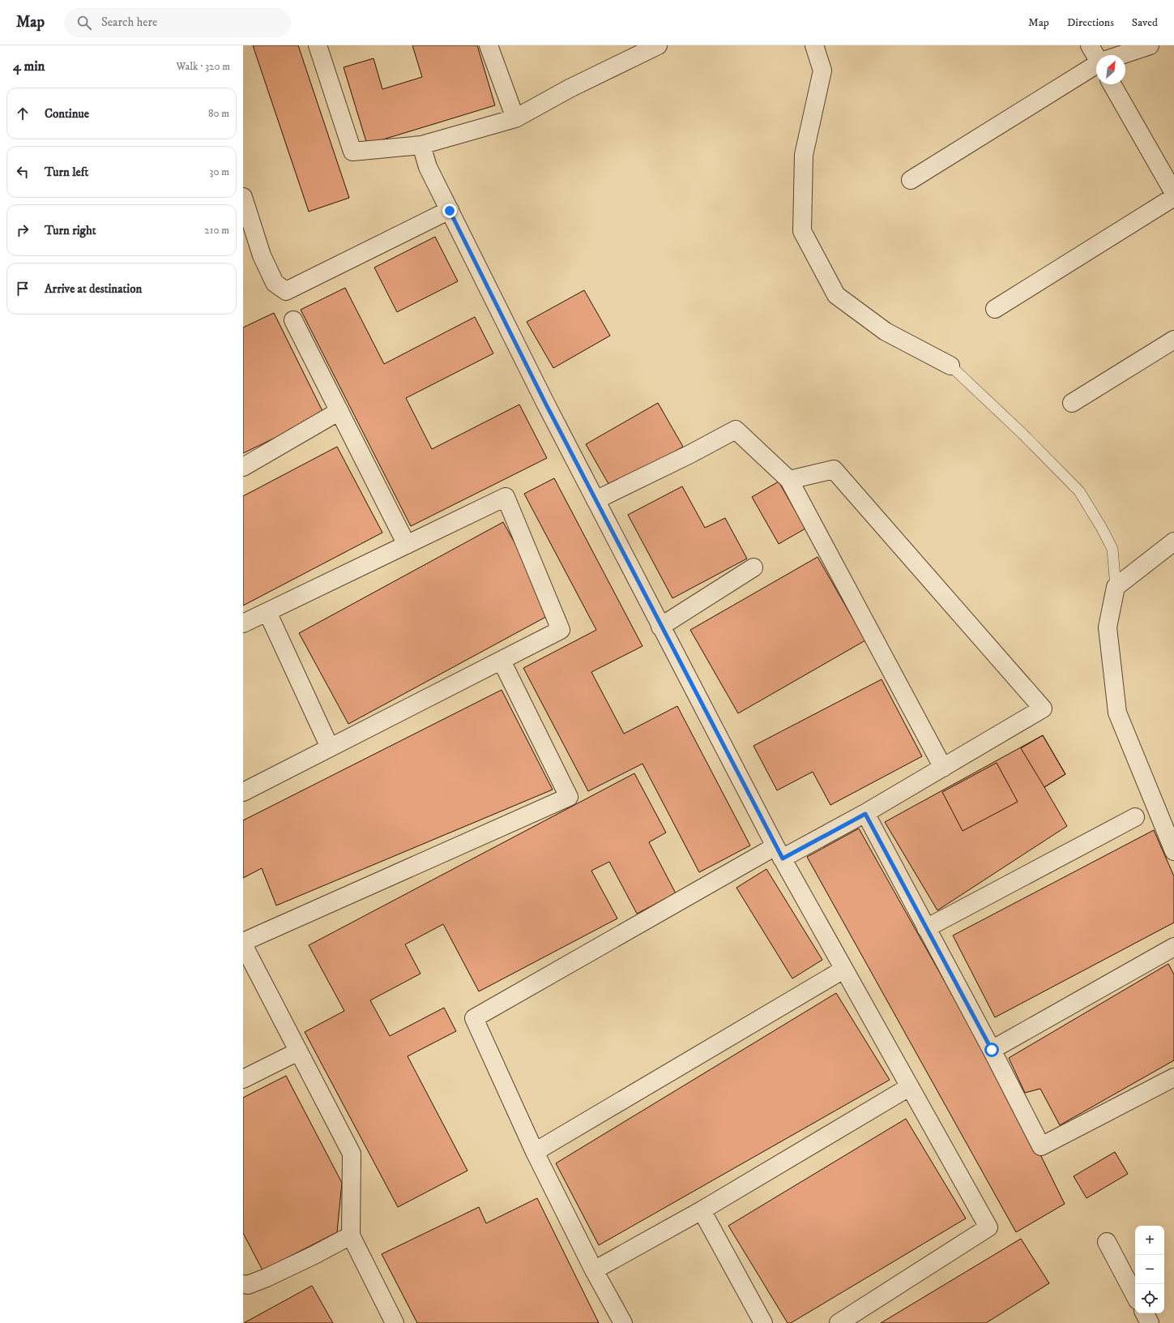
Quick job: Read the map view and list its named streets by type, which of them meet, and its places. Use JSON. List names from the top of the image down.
{
  "north": "top right",
  "page": {
    "header": "Map",
    "search": "Search here",
    "nav": ["Map", "Directions", "Saved"],
    "heading": ["4 min", "Walk · 320 m"],
    "list": [
      ["Continue", "80 m"],
      ["Turn left", "30 m"],
      ["Turn right", "210 m"],
      "Arrive at destination"
    ],
    "map_buttons": ["+", "−"]
  }
}
